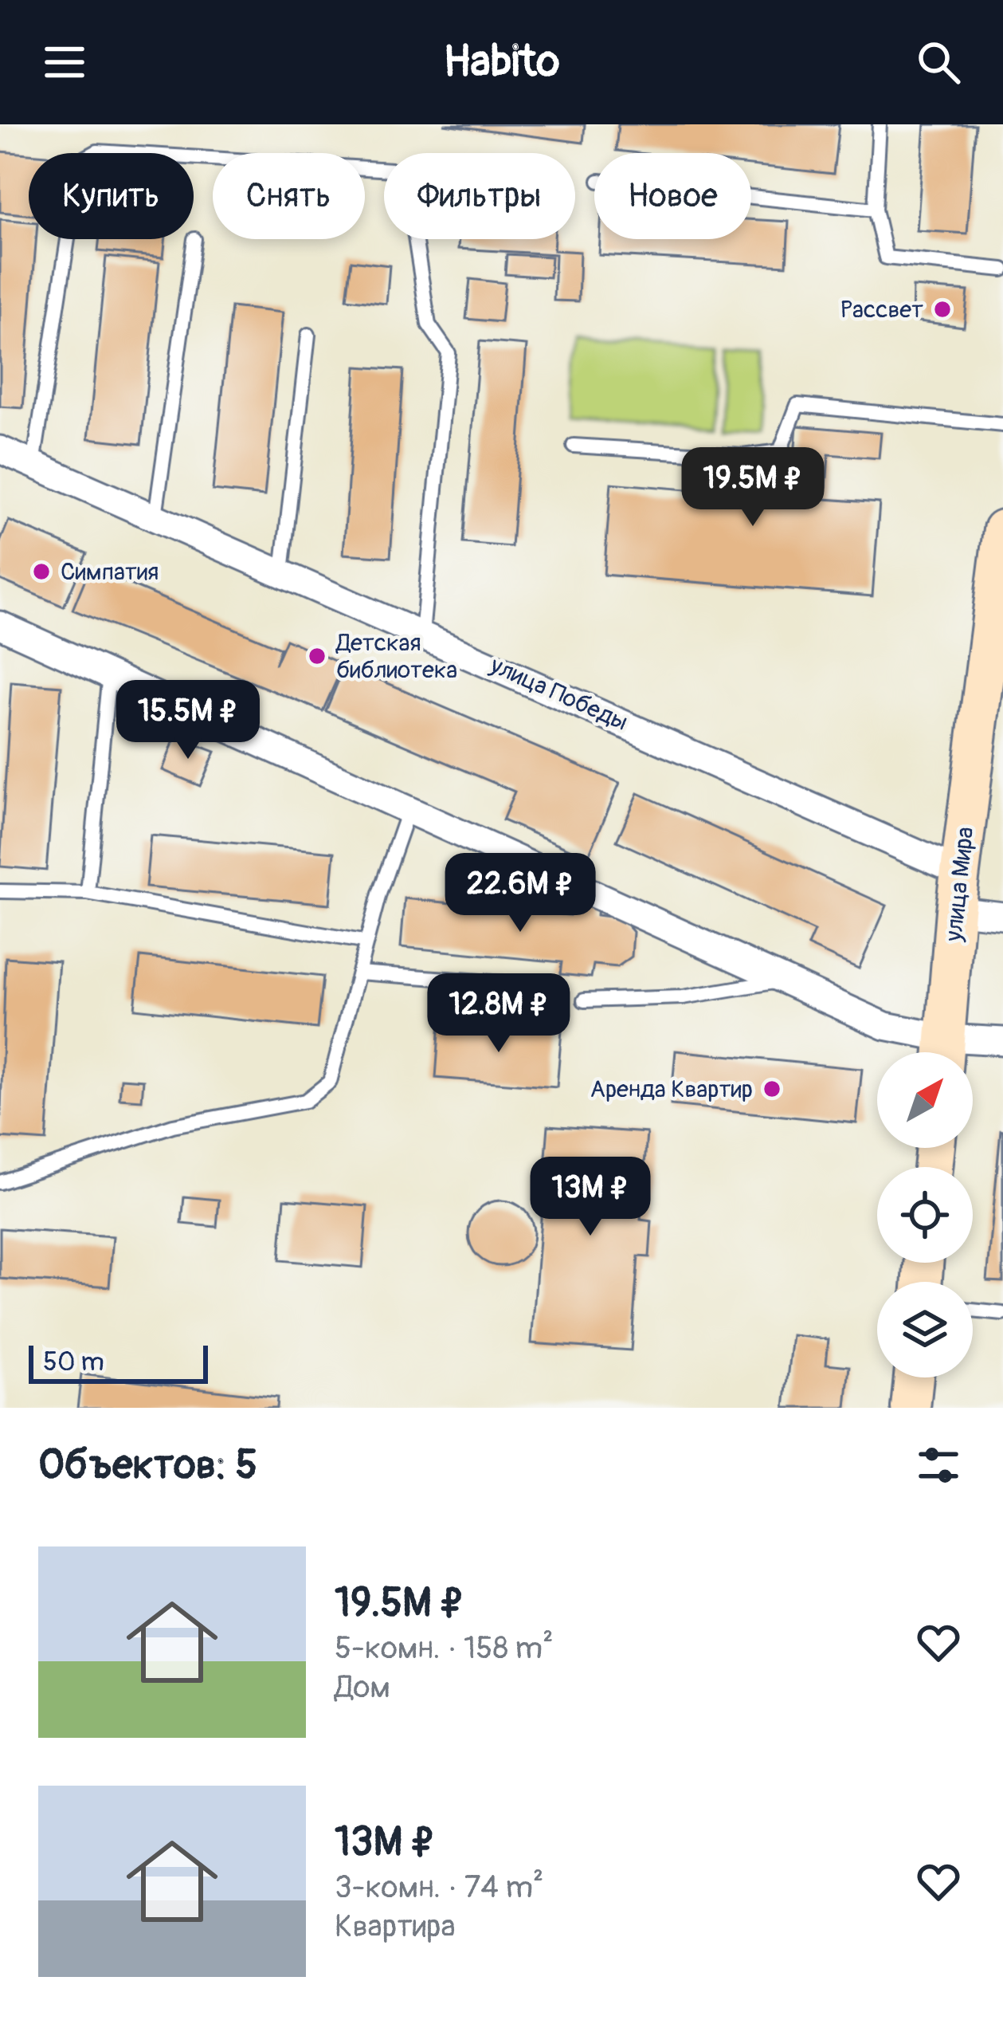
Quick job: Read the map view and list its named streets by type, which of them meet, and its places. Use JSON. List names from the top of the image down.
{
  "streets": {
    "street": ["улица Победы", "улица Мира"]
  },
  "crossings": [
    ["улица Победы", "улица Мира"]
  ],
  "places": [
    "Рассвет",
    "Симпатия",
    "Детская библиотека",
    "Аренда Квартир"
  ],
  "scale_bar": "50 m",
  "north": "top right",
  "page": {
    "header": "Habito",
    "chip": [
      "Купить",
      "Снять",
      "Фильтры",
      "Новое"
    ],
    "price": [
      "19.5M ₽",
      "15.5M ₽",
      "22.6M ₽",
      "12.8M ₽",
      "13M ₽"
    ],
    "scale": "50 m",
    "heading": "Объектов: 5",
    "list": [
      {
        "name": "19.5M ₽",
        "note": "5-комн. · 158 m² · Дом"
      },
      {
        "name": "13M ₽",
        "note": "3-комн. · 74 m² · Квартира"
      }
    ]
  }
}
